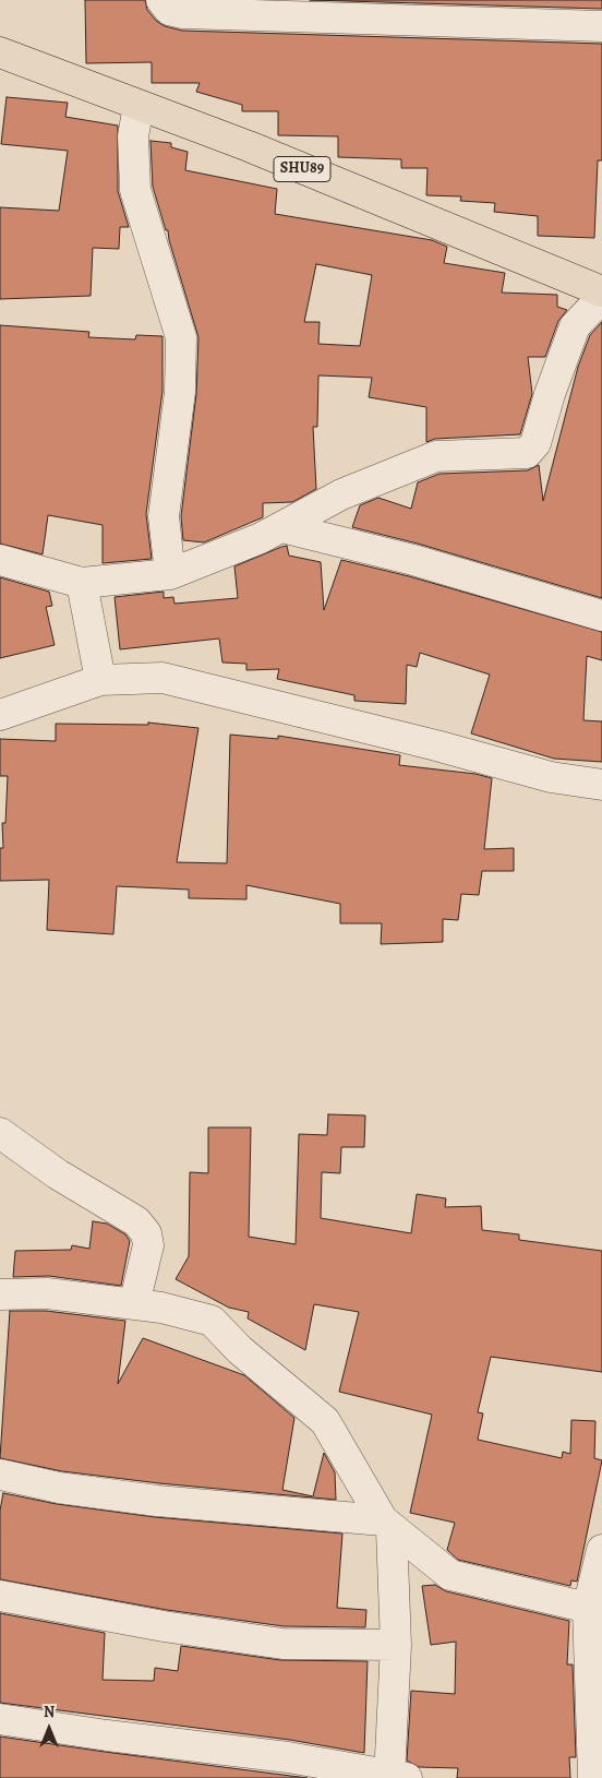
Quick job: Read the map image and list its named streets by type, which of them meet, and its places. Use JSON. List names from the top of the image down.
{
  "streets": {
    "main road": ["SHU89"]
  },
  "north": "top"
}
